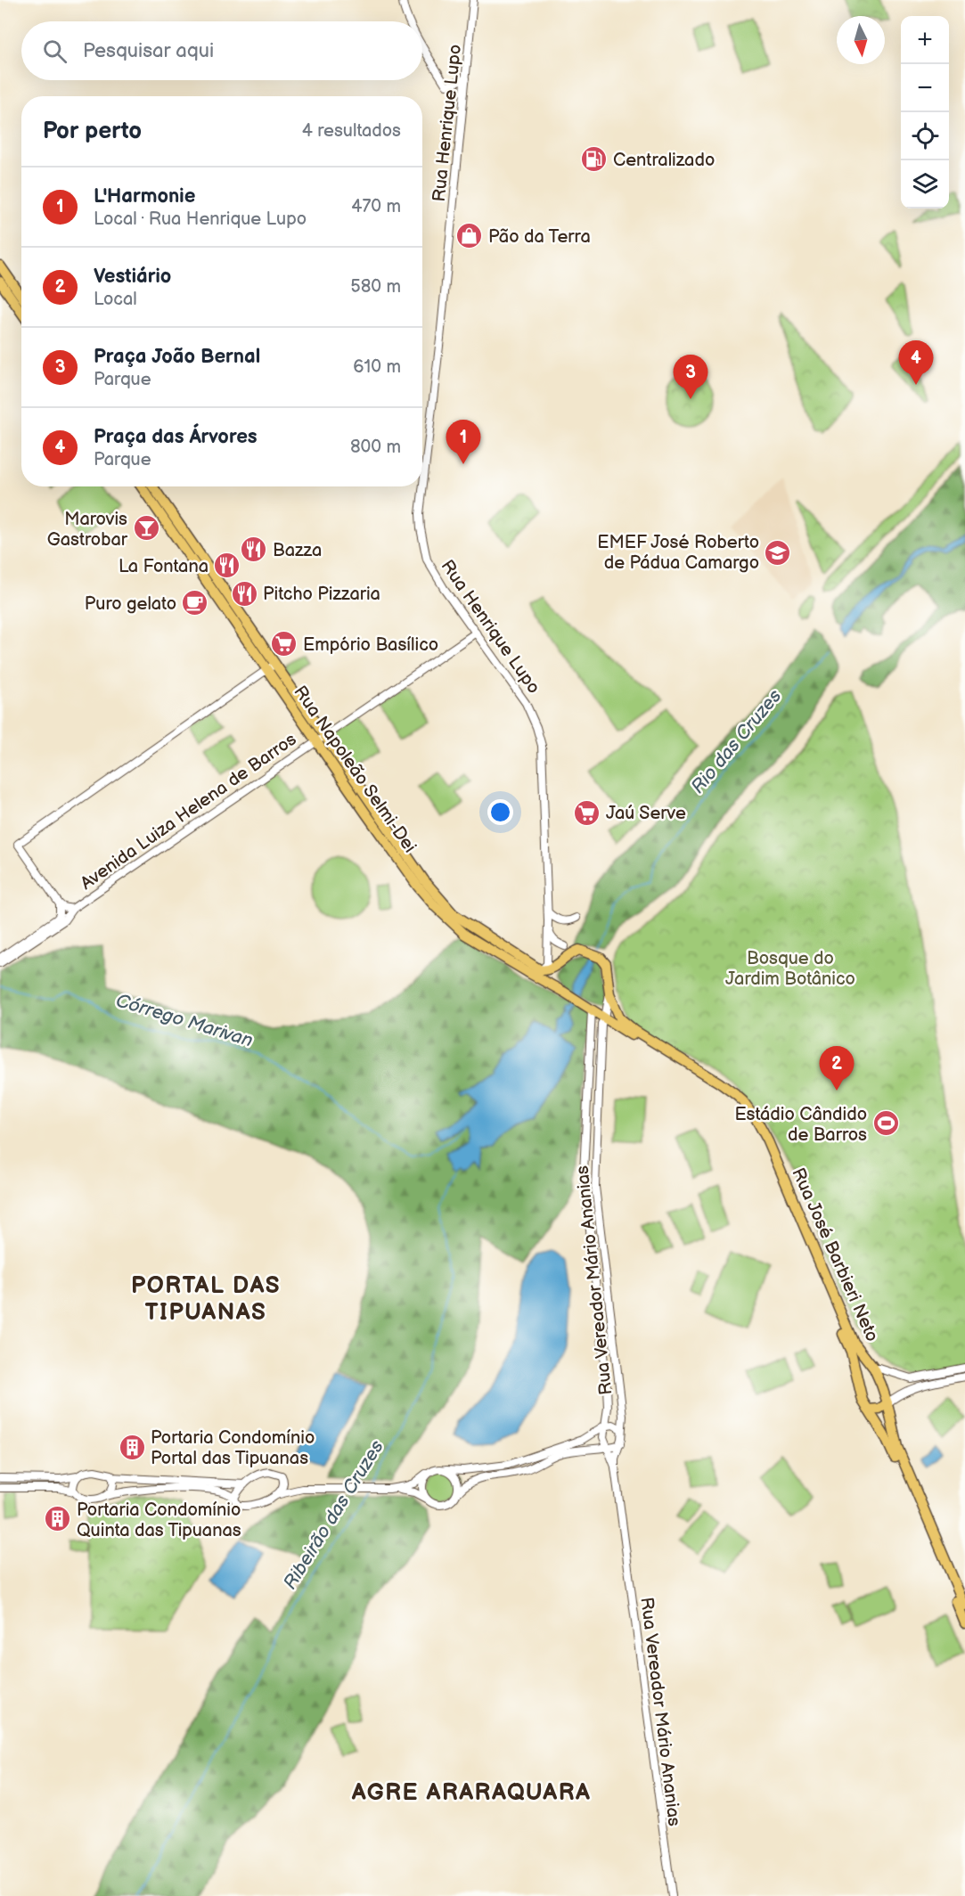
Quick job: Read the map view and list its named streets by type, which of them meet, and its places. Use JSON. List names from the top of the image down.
{
  "streets": {
    "main road": ["Rua Napoleão Selmi-Dei", "Rua José Barbieri Neto"],
    "street": ["Rua Henrique Lupo", "Avenida Luiza Helena de Barros", "Rua Vereador Mário Ananias"]
  },
  "crossings": [
    ["Rua Henrique Lupo", "Rua Napoleão Selmi-Dei"],
    ["Rua Henrique Lupo", "Avenida Luiza Helena de Barros"],
    ["Rua Henrique Lupo", "Rua José Barbieri Neto"],
    ["Rua Napoleão Selmi-Dei", "Avenida Luiza Helena de Barros"],
    ["Rua Napoleão Selmi-Dei", "Rua José Barbieri Neto"],
    ["Rua Napoleão Selmi-Dei", "Rua Vereador Mário Ananias"],
    ["Rua José Barbieri Neto", "Rua Vereador Mário Ananias"]
  ],
  "districts": ["PORTAL DAS TIPUANAS", "AGRE ARARAQUARA"],
  "water": ["Rio das Cruzes", "Córrego Marivan", "Ribeirão das Cruzes"],
  "parks": ["Bosque do Jardim Botânico"],
  "places": {
    "fuel station": ["Centralizado"],
    "shop": ["Pão da Terra"],
    "bar": ["Marovis Gastrobar"],
    "restaurant": ["Bazza", "La Fontana", "Pitcho Pizzaria"],
    "school or university": ["EMEF José Roberto de Pádua Camargo"],
    "cafe": ["Puro gelato"],
    "supermarket": ["Empório Basílico", "Jaú Serve"],
    "sports": ["Estádio Cândido de Barros"],
    "building": ["Portaria Condomínio Portal das Tipuanas", "Portaria Condomínio Quinta das Tipuanas"]
  },
  "north": "bottom",
  "page": {
    "map_buttons": ["+", "−"],
    "search": "Pesquisar aqui",
    "heading": ["Por perto", "4 resultados"],
    "list": [
      {
        "mark": "1",
        "name": "L'Harmonie",
        "note": "Local · Rua Henrique Lupo",
        "value": "470 m"
      },
      {
        "mark": "2",
        "name": "Vestiário",
        "note": "Local",
        "value": "580 m"
      },
      {
        "mark": "3",
        "name": "Praça João Bernal",
        "note": "Parque",
        "value": "610 m"
      },
      {
        "mark": "4",
        "name": "Praça das Árvores",
        "note": "Parque",
        "value": "800 m"
      }
    ],
    "pins": [
      "4",
      "3",
      "1",
      "2"
    ]
  }
}
